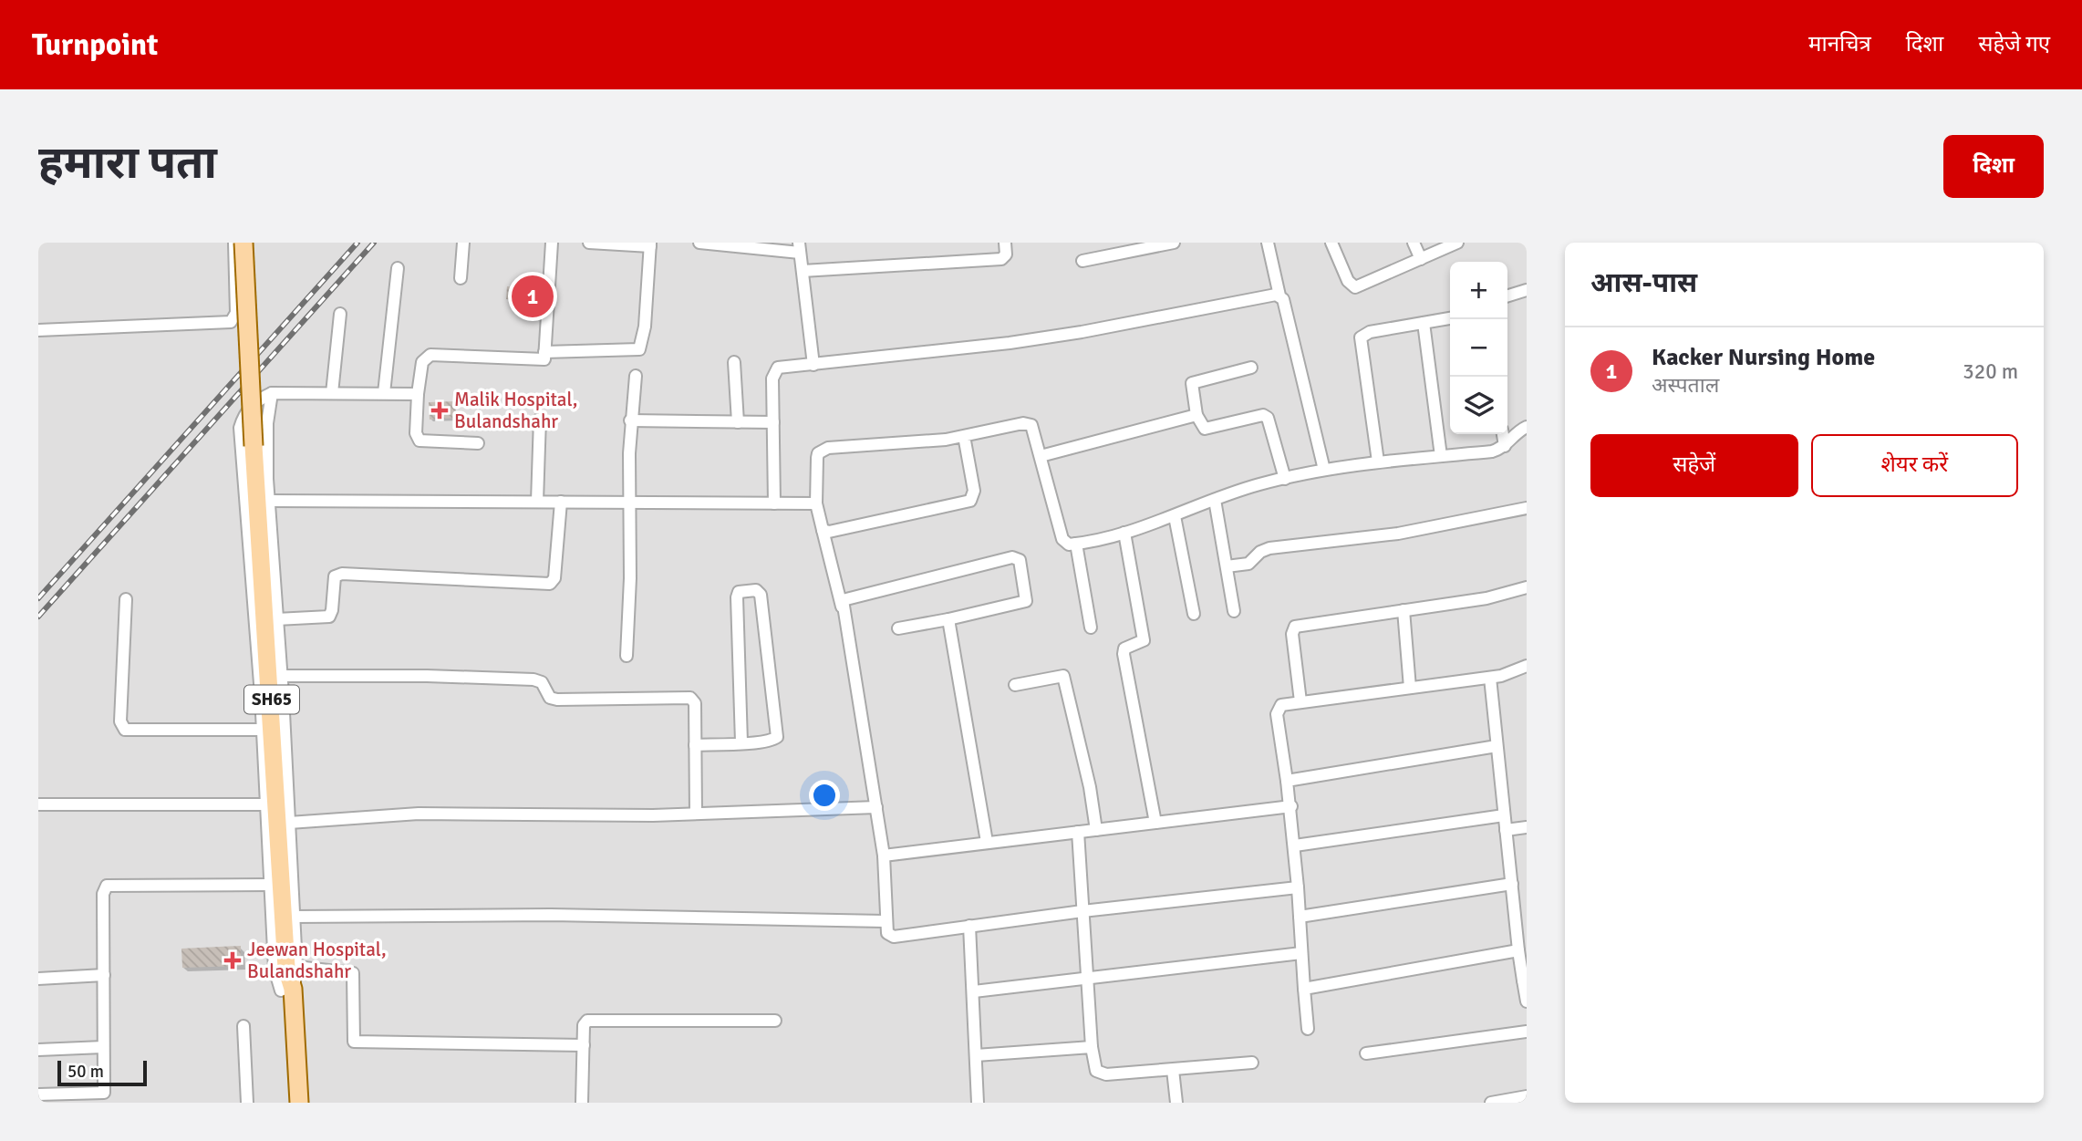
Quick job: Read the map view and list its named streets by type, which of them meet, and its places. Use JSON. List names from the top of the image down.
{
  "streets": {
    "main road": ["SH65"]
  },
  "places": {
    "health": ["Malik Hospital, Bulandshahr", "Jeewan Hospital, Bulandshahr"]
  },
  "scale_bar": "50 m",
  "page": {
    "header": "Turnpoint",
    "nav": ["मानचित्र", "दिशा", "सहेजे गए"],
    "buttons": [
      "दिशा",
      ["सहेजें", "शेयर करें"]
    ],
    "title": "हमारा पता",
    "heading": "आस-पास",
    "map_buttons": ["+", "−"],
    "pins": "1",
    "list": [
      {
        "mark": "1",
        "name": "Kacker Nursing Home",
        "note": "अस्पताल",
        "value": "320 m"
      }
    ],
    "scale": "50 m"
  }
}
